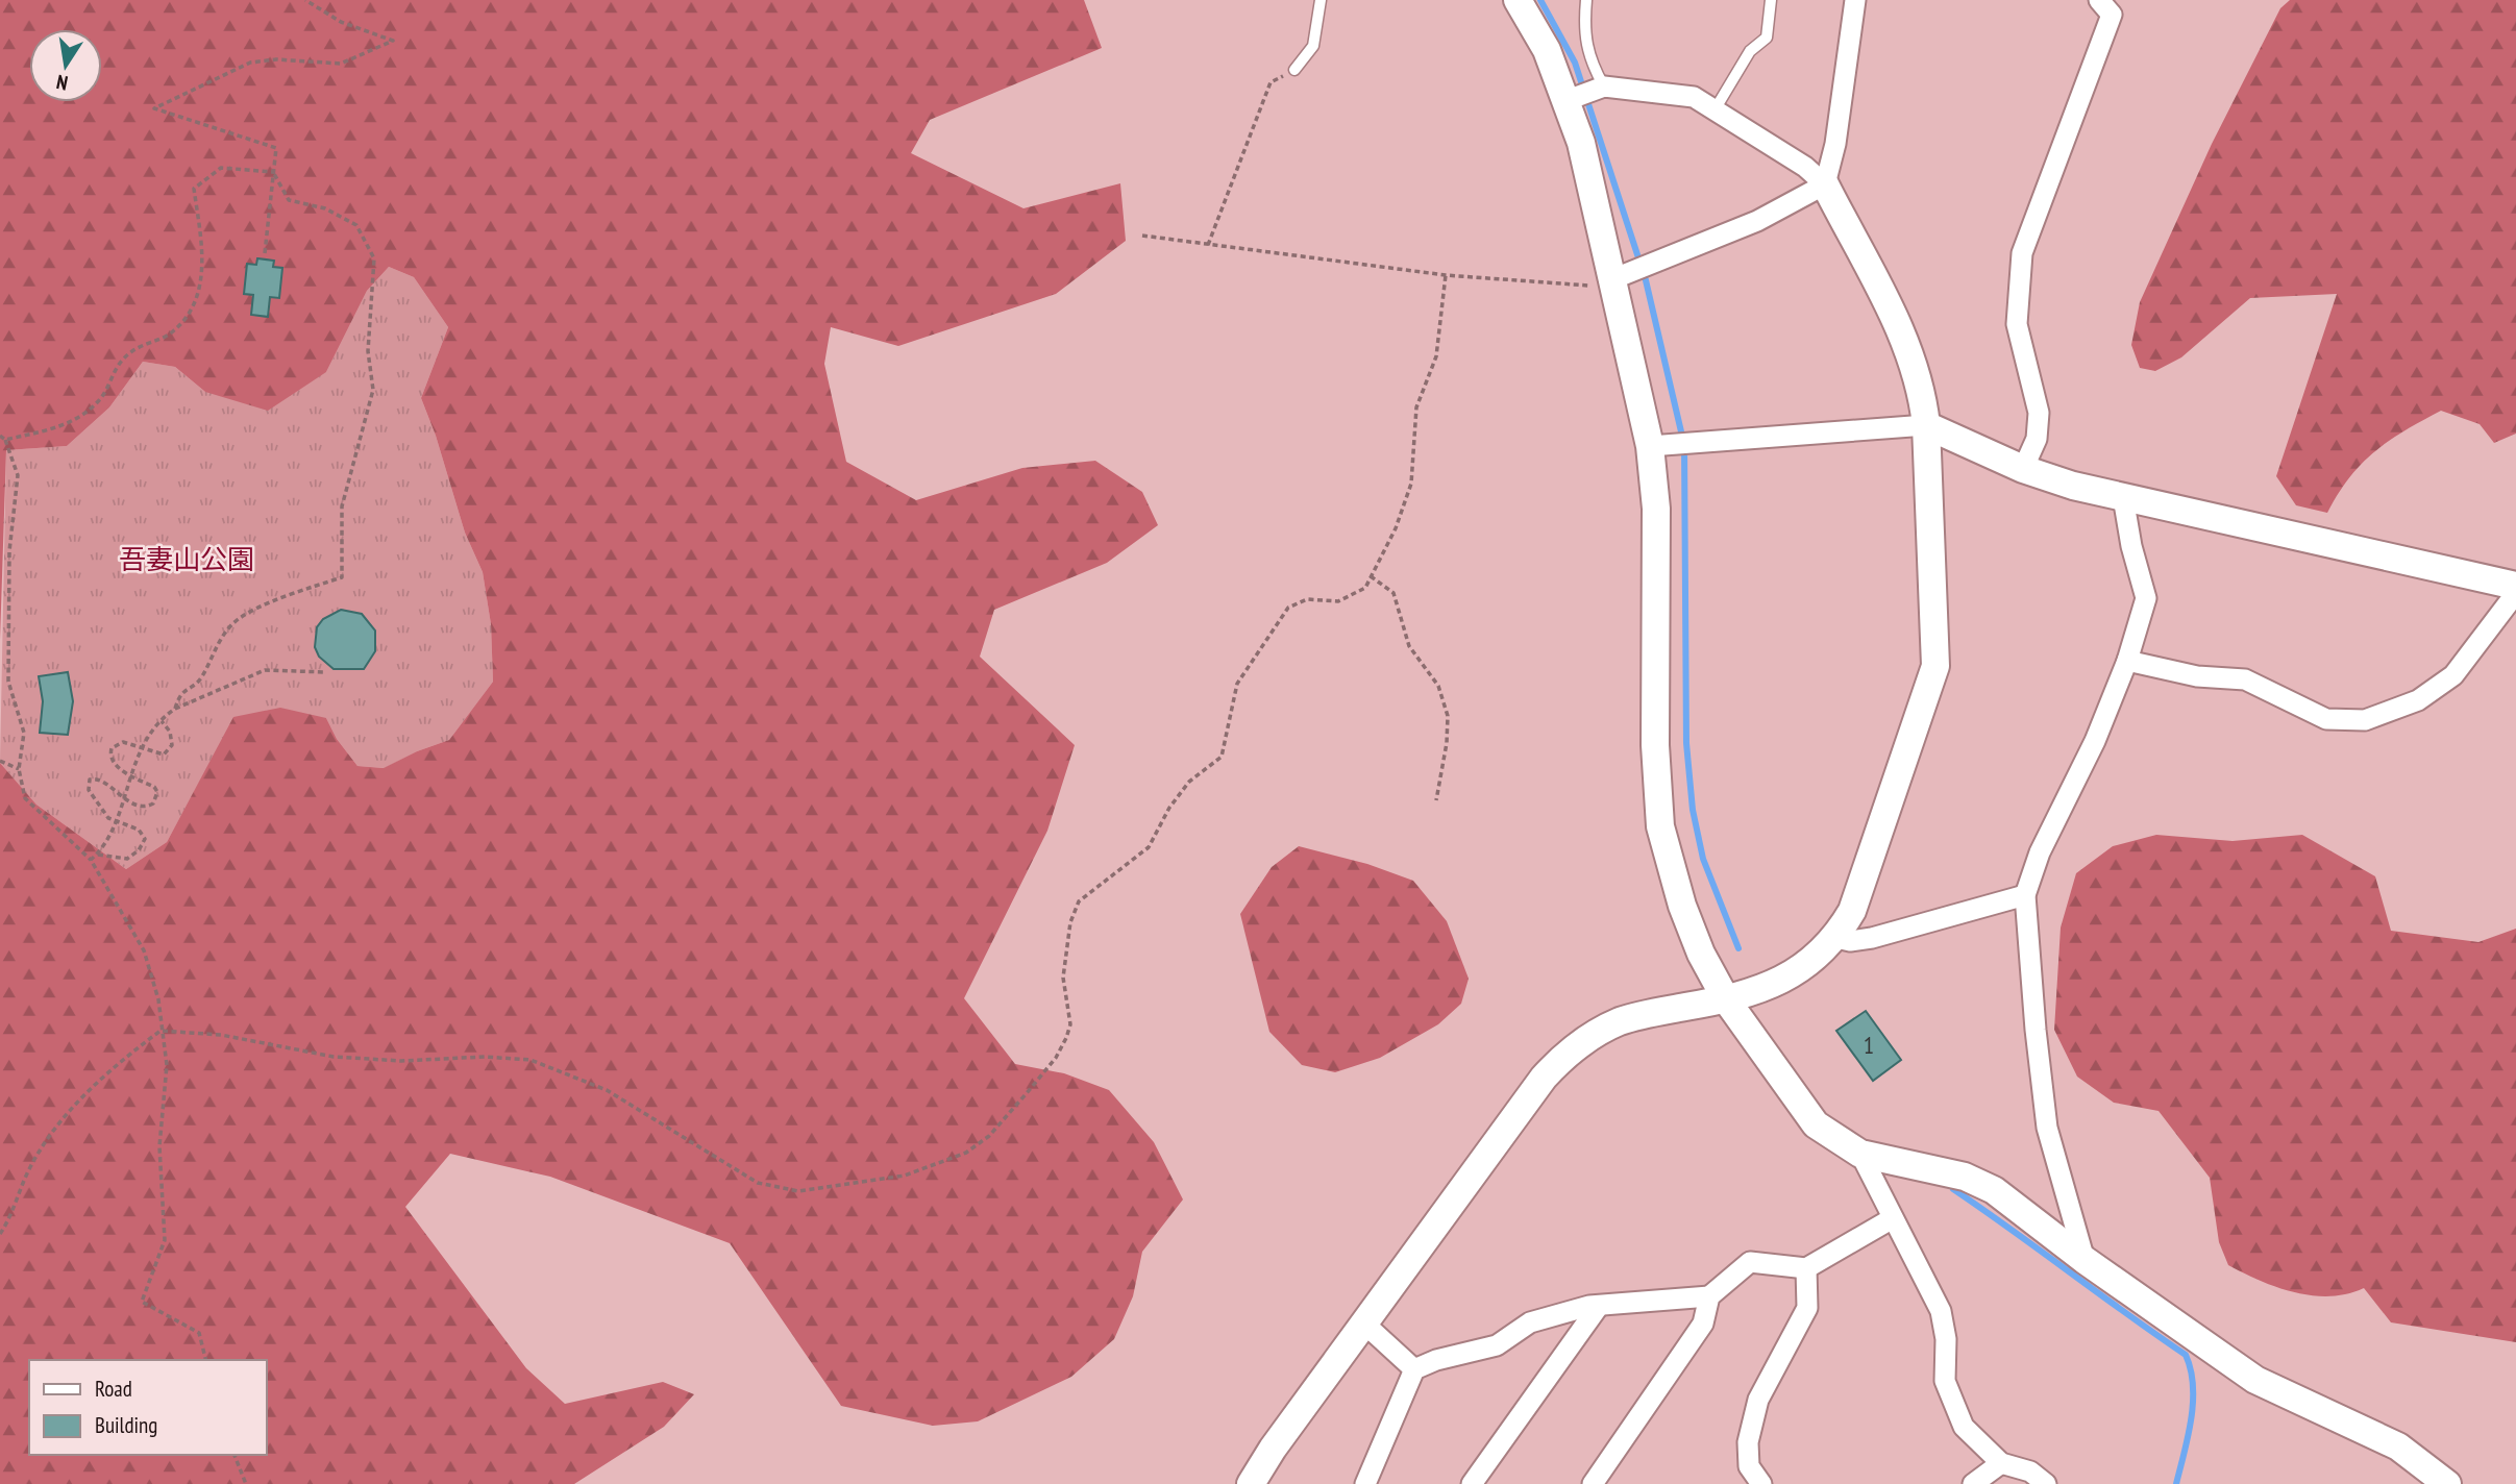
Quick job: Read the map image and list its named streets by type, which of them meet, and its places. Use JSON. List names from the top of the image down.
{
  "parks": ["吾妻山公園"],
  "house_numbers": ["1"],
  "legend": ["Road", "Building"],
  "north": "bottom"
}
